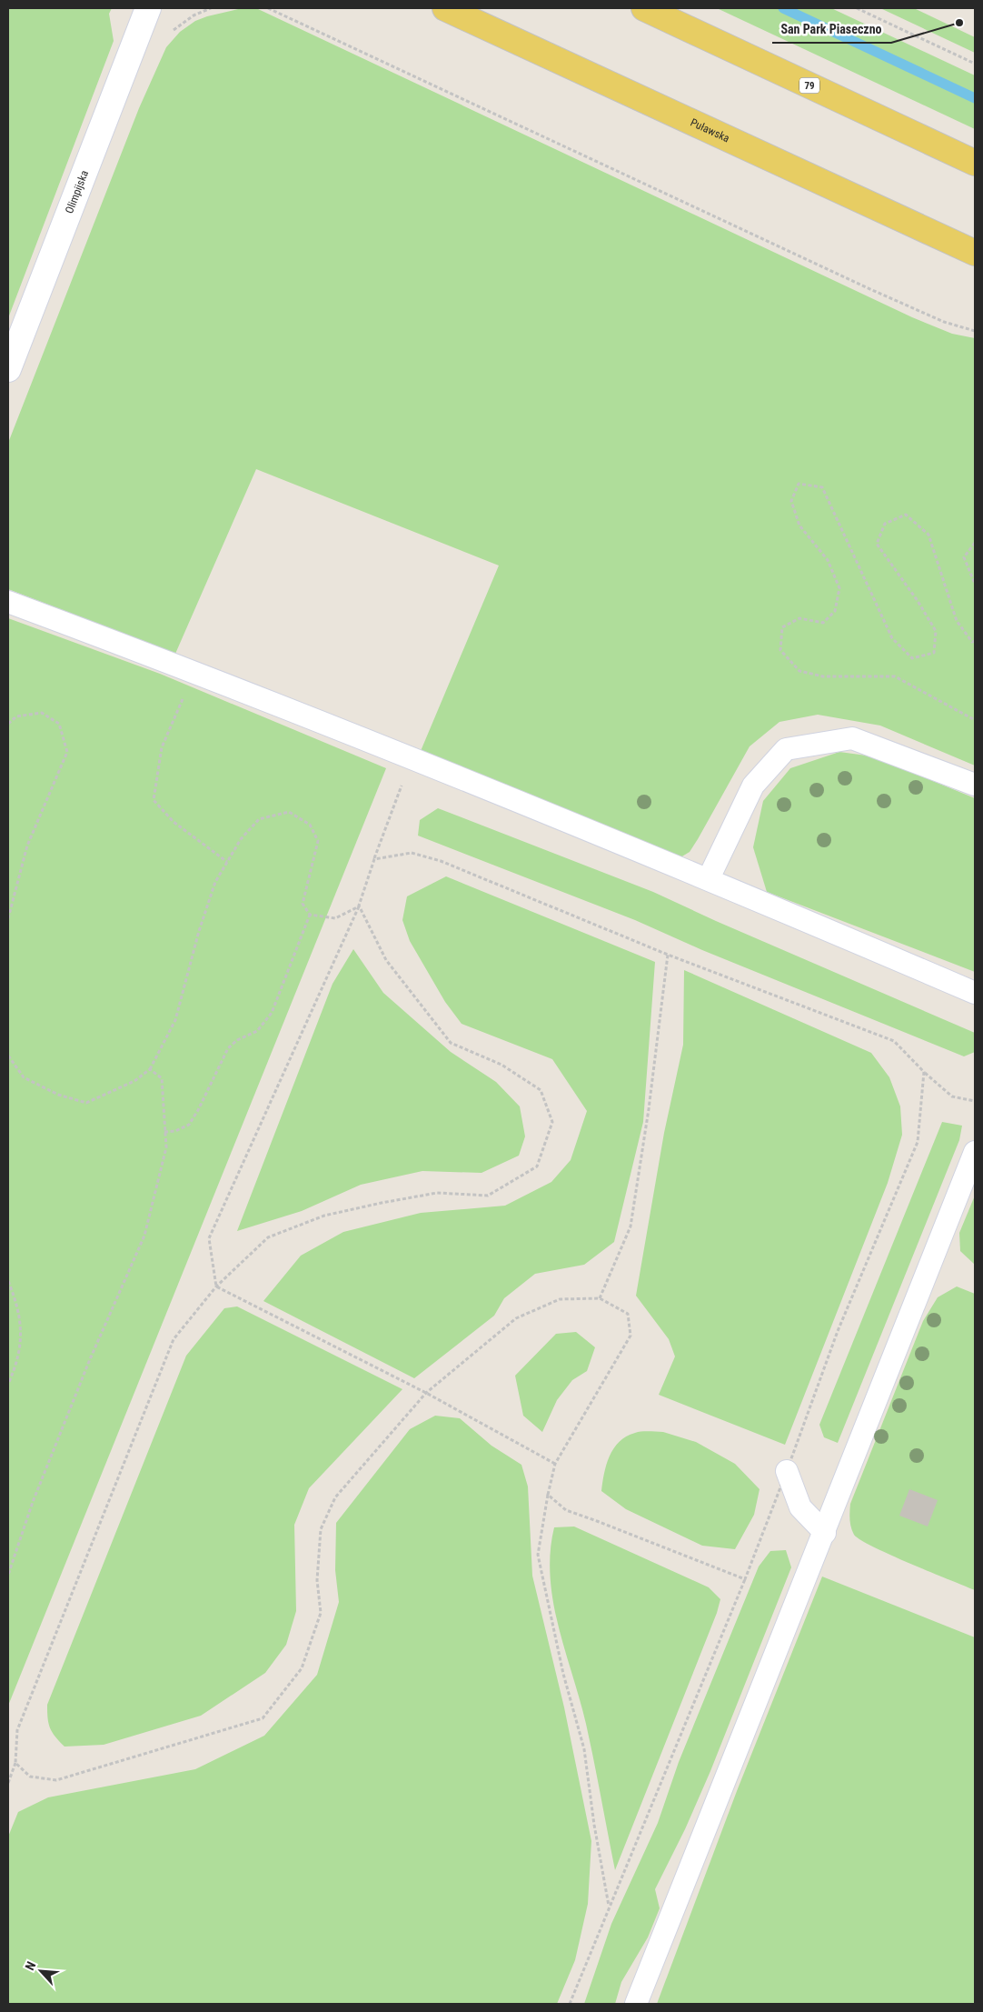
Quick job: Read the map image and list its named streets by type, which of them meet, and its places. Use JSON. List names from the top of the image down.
{
  "streets": {
    "main road": ["79", "Puławska"],
    "street": ["Olimpijska"]
  },
  "places": ["San Park Piaseczno"],
  "north": "top left"
}
